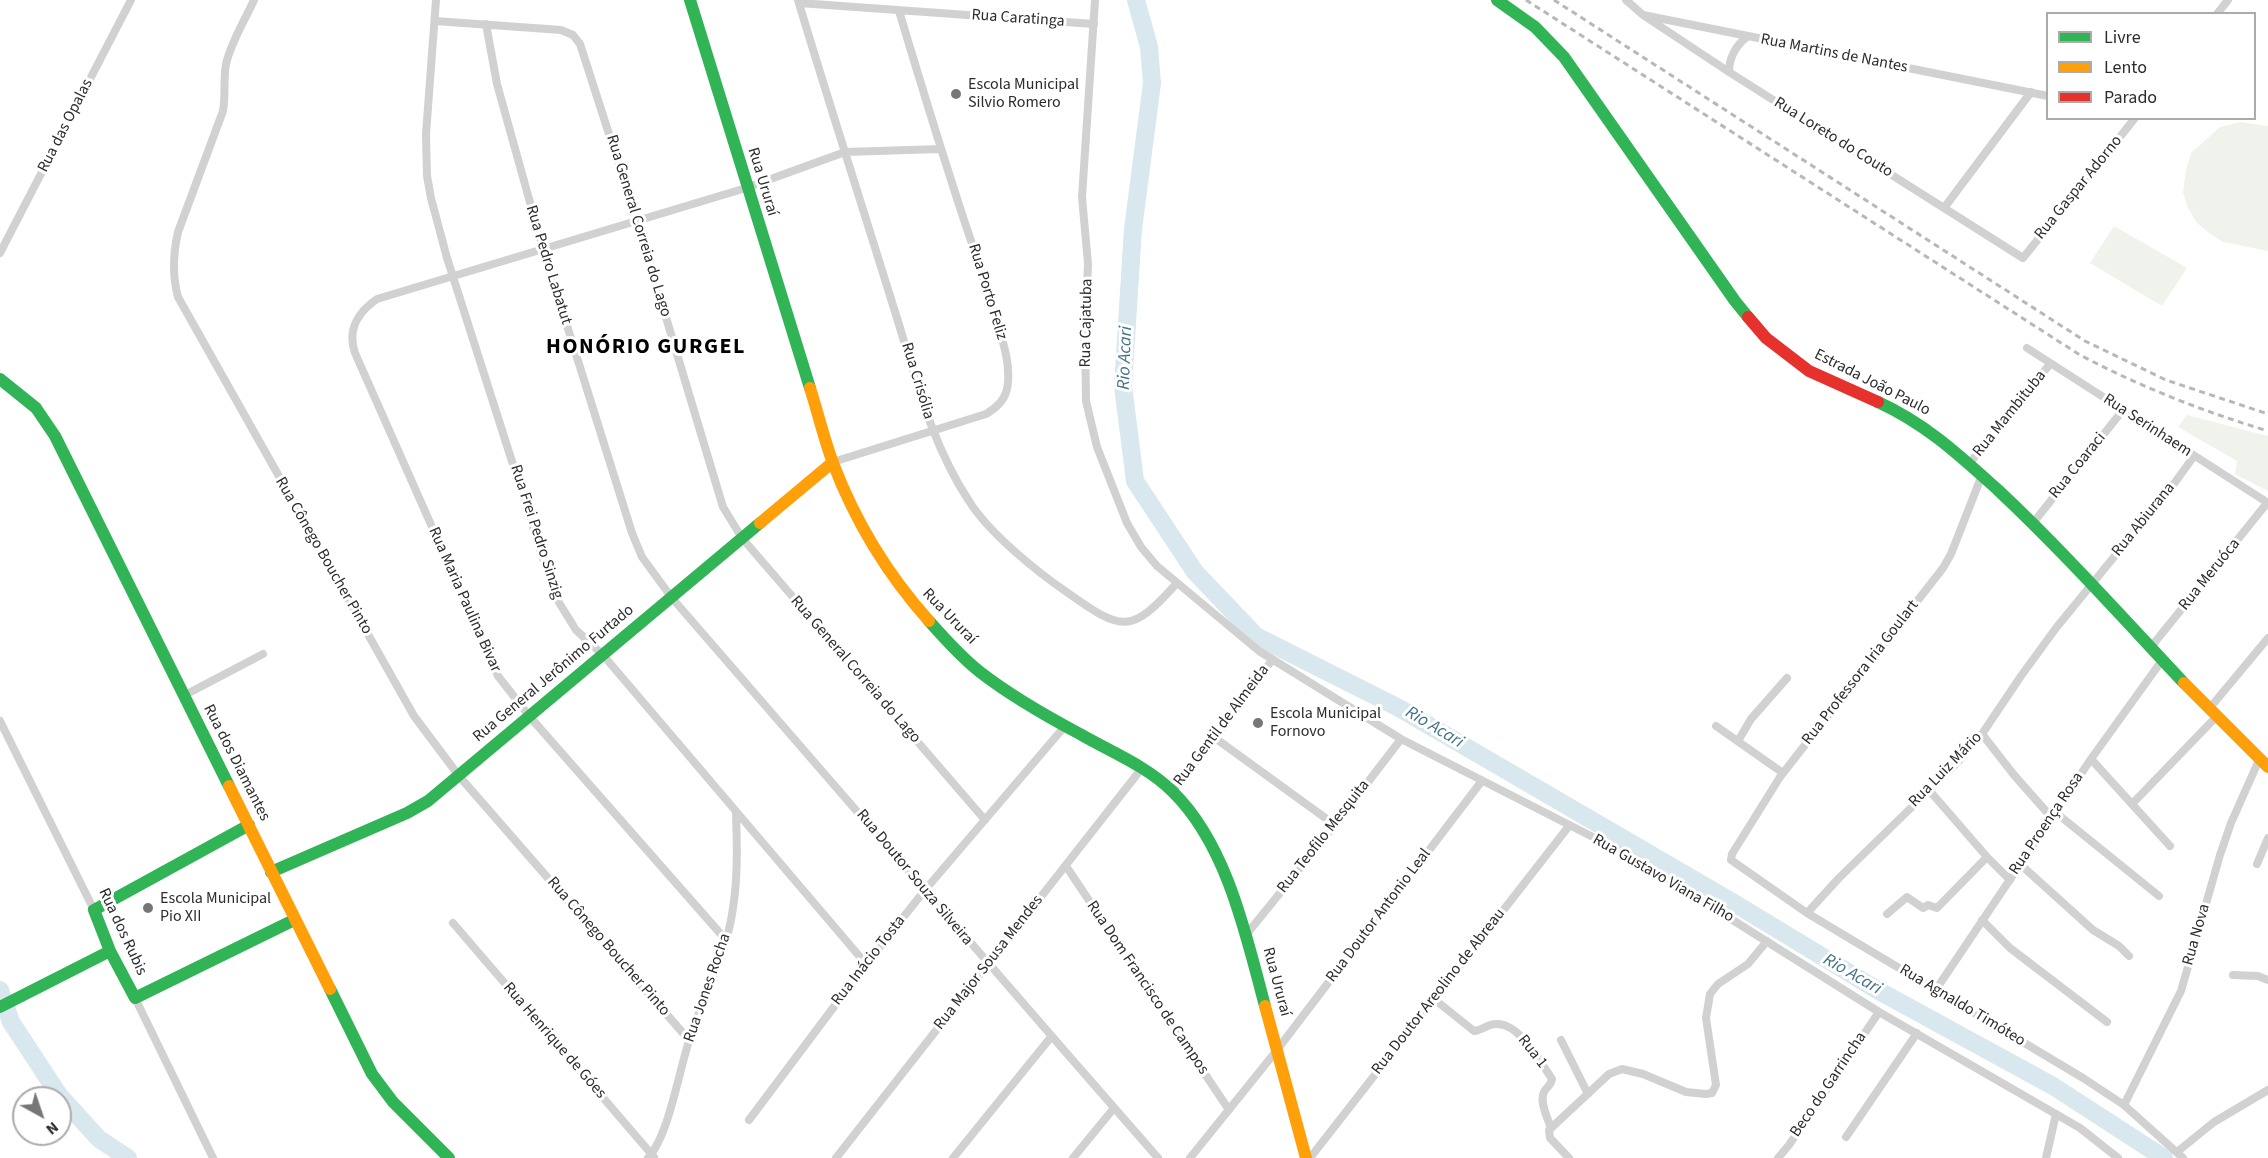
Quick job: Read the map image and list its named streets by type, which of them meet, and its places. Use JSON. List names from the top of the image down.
{
  "streets": {
    "street": [
      "Rua Caratinga",
      "Rua Martins de Nantes",
      "Rua das Opalas",
      "Rua Loreto do Couto",
      "Rua Ururaí",
      "Rua Gaspar Adorno",
      "Rua General Correia do Lago",
      "Rua Pedro Labatut",
      "Rua Porto Feliz",
      "Rua Cajatuba",
      "Rua Crisólia",
      "Estrada João Paulo",
      "Rua Mambituba",
      "Rua Serinhaem",
      "Rua Coaraci",
      "Rua Abiurana",
      "Rua Frei Pedro Sinzig",
      "Rua Cônego Boucher Pinto",
      "Rua Meruóca",
      "Rua Maria Paulina Bivar",
      "Rua Professora Iria Goulart",
      "Rua General Jerônimo Furtado",
      "Rua Gentil de Almeida",
      "Rua dos Diamantes",
      "Rua Luiz Mário",
      "Rua Proença Rosa",
      "Rua Teofilo Mesquita",
      "Rua Doutor Souza Silveira",
      "Rua Gustavo Viana Filho",
      "Rua Doutor Antonio Leal",
      "Rua dos Rubis",
      "Rua Nova",
      "Rua Inácio Tosta",
      "Rua Major Sousa Mendes",
      "Rua Jones Rocha",
      "Rua Dom Francisco de Campos",
      "Rua Doutor Areolino de Abreau",
      "Rua Agnaldo Timóteo",
      "Rua Henrique de Góes",
      "Rua 1",
      "Beco do Garrincha"
    ]
  },
  "crossings": [
    ["Rua Caratinga", "Rua Porto Feliz"],
    ["Rua Caratinga", "Rua Cajatuba"],
    ["Rua Caratinga", "Rua Crisólia"],
    ["Rua Martins de Nantes", "Rua Loreto do Couto"],
    ["Rua Loreto do Couto", "Rua Gaspar Adorno"],
    ["Rua Ururaí", "Rua Porto Feliz"],
    ["Rua Ururaí", "Rua General Jerônimo Furtado"],
    ["Rua Ururaí", "Rua Gentil de Almeida"],
    ["Rua Ururaí", "Rua Teofilo Mesquita"],
    ["Rua Ururaí", "Rua Doutor Antonio Leal"],
    ["Rua Ururaí", "Rua Inácio Tosta"],
    ["Rua Ururaí", "Rua Major Sousa Mendes"],
    ["Rua Ururaí", "Rua Doutor Areolino de Abreau"],
    ["Rua General Correia do Lago", "Rua Pedro Labatut"],
    ["Rua General Correia do Lago", "Rua Frei Pedro Sinzig"],
    ["Rua General Correia do Lago", "Rua General Jerônimo Furtado"],
    ["Rua General Correia do Lago", "Rua Inácio Tosta"],
    ["Rua Pedro Labatut", "Rua General Jerônimo Furtado"],
    ["Rua Pedro Labatut", "Rua Doutor Souza Silveira"],
    ["Rua Porto Feliz", "Rua Crisólia"],
    ["Rua Porto Feliz", "Rua General Jerônimo Furtado"],
    ["Rua Cajatuba", "Rua Crisólia"],
    ["Rua Cajatuba", "Rua Gustavo Viana Filho"],
    ["Estrada João Paulo", "Rua Mambituba"],
    ["Estrada João Paulo", "Rua Coaraci"],
    ["Estrada João Paulo", "Rua Abiurana"],
    ["Estrada João Paulo", "Rua Meruóca"],
    ["Estrada João Paulo", "Rua Professora Iria Goulart"],
    ["Estrada João Paulo", "Rua Luiz Mário"],
    ["Estrada João Paulo", "Rua Proença Rosa"],
    ["Estrada João Paulo", "Rua Nova"],
    ["Rua Mambituba", "Rua Serinhaem"],
    ["Rua Serinhaem", "Rua Coaraci"],
    ["Rua Serinhaem", "Rua Abiurana"],
    ["Rua Serinhaem", "Rua Meruóca"],
    ["Rua Abiurana", "Rua Luiz Mário"],
    ["Rua Frei Pedro Sinzig", "Rua Maria Paulina Bivar"],
    ["Rua Frei Pedro Sinzig", "Rua General Jerônimo Furtado"],
    ["Rua Frei Pedro Sinzig", "Rua Inácio Tosta"],
    ["Rua Frei Pedro Sinzig", "Rua Jones Rocha"],
    ["Rua Cônego Boucher Pinto", "Rua General Jerônimo Furtado"],
    ["Rua Cônego Boucher Pinto", "Rua Jones Rocha"],
    ["Rua Maria Paulina Bivar", "Rua General Jerônimo Furtado"],
    ["Rua Maria Paulina Bivar", "Rua Jones Rocha"],
    ["Rua Professora Iria Goulart", "Rua Agnaldo Timóteo"],
    ["Rua General Jerônimo Furtado", "Rua dos Diamantes"],
    ["Rua General Jerônimo Furtado", "Rua Doutor Souza Silveira"],
    ["Rua Gentil de Almeida", "Rua Gustavo Viana Filho"],
    ["Rua Luiz Mário", "Rua Agnaldo Timóteo"],
    ["Rua Proença Rosa", "Rua Agnaldo Timóteo"],
    ["Rua Teofilo Mesquita", "Rua Gustavo Viana Filho"],
    ["Rua Doutor Souza Silveira", "Rua Inácio Tosta"],
    ["Rua Doutor Souza Silveira", "Rua Major Sousa Mendes"],
    ["Rua Gustavo Viana Filho", "Rua Doutor Antonio Leal"],
    ["Rua Gustavo Viana Filho", "Rua Doutor Areolino de Abreau"],
    ["Rua Gustavo Viana Filho", "Beco do Garrincha"],
    ["Rua Doutor Antonio Leal", "Rua Dom Francisco de Campos"],
    ["Rua Nova", "Rua Agnaldo Timóteo"],
    ["Rua Major Sousa Mendes", "Rua Dom Francisco de Campos"],
    ["Rua Jones Rocha", "Rua Henrique de Góes"],
    ["Rua Doutor Areolino de Abreau", "Rua 1"]
  ],
  "districts": ["HONÓRIO GURGEL"],
  "water": ["Rio Acari"],
  "places": ["Escola Municipal Silvio Romero", "Escola Municipal Fornovo", "Escola Municipal Pio XII"],
  "legend": ["Livre", "Lento", "Parado"],
  "north": "bottom right"
}
